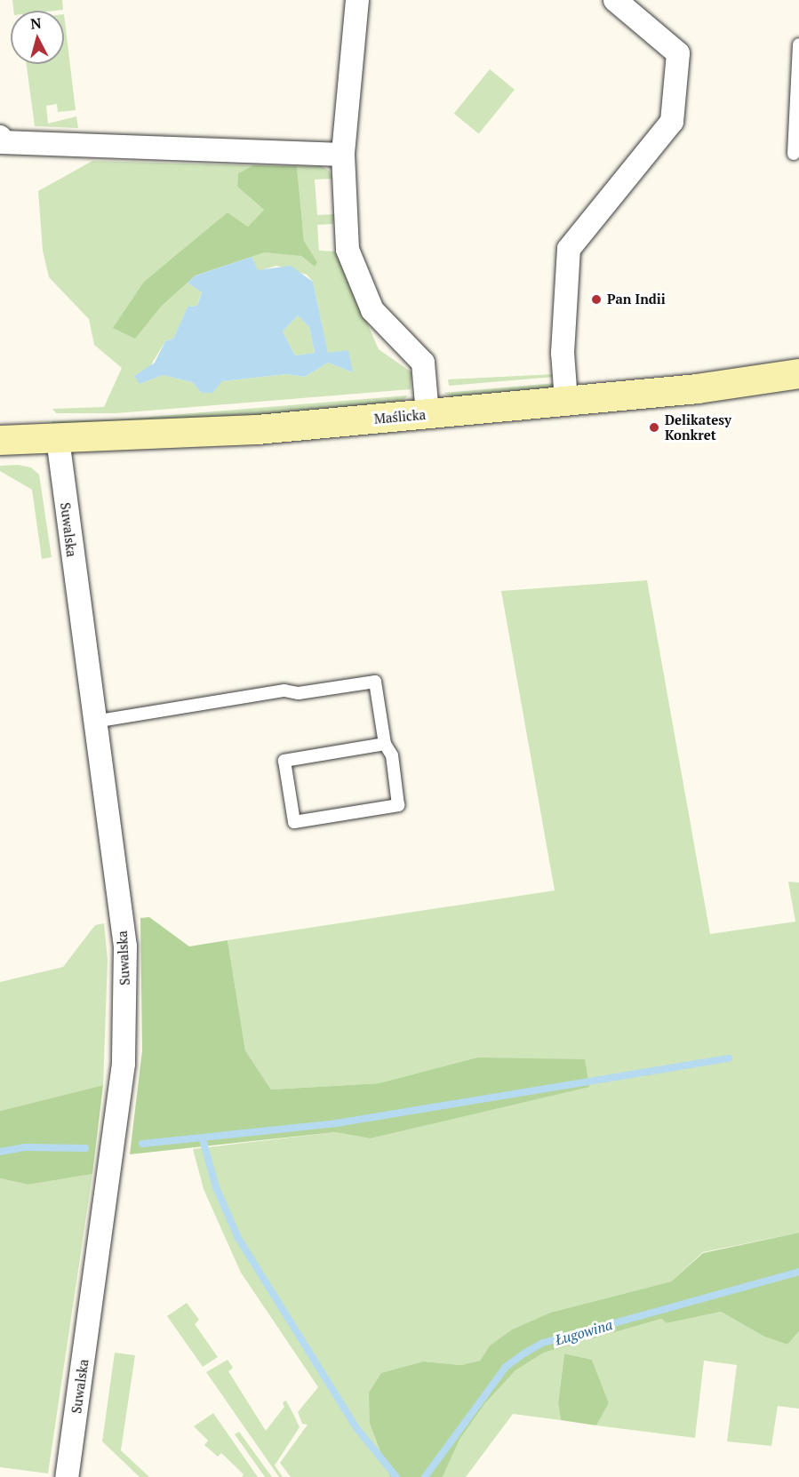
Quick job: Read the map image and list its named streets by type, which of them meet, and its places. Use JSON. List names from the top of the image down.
{
  "streets": {
    "street": ["Maślicka", "Suwalska"]
  },
  "crossings": [
    ["Maślicka", "Suwalska"]
  ],
  "water": ["Ługowina"],
  "places": ["Pan Indii", "Delikatesy Konkret"],
  "north": "top"
}
